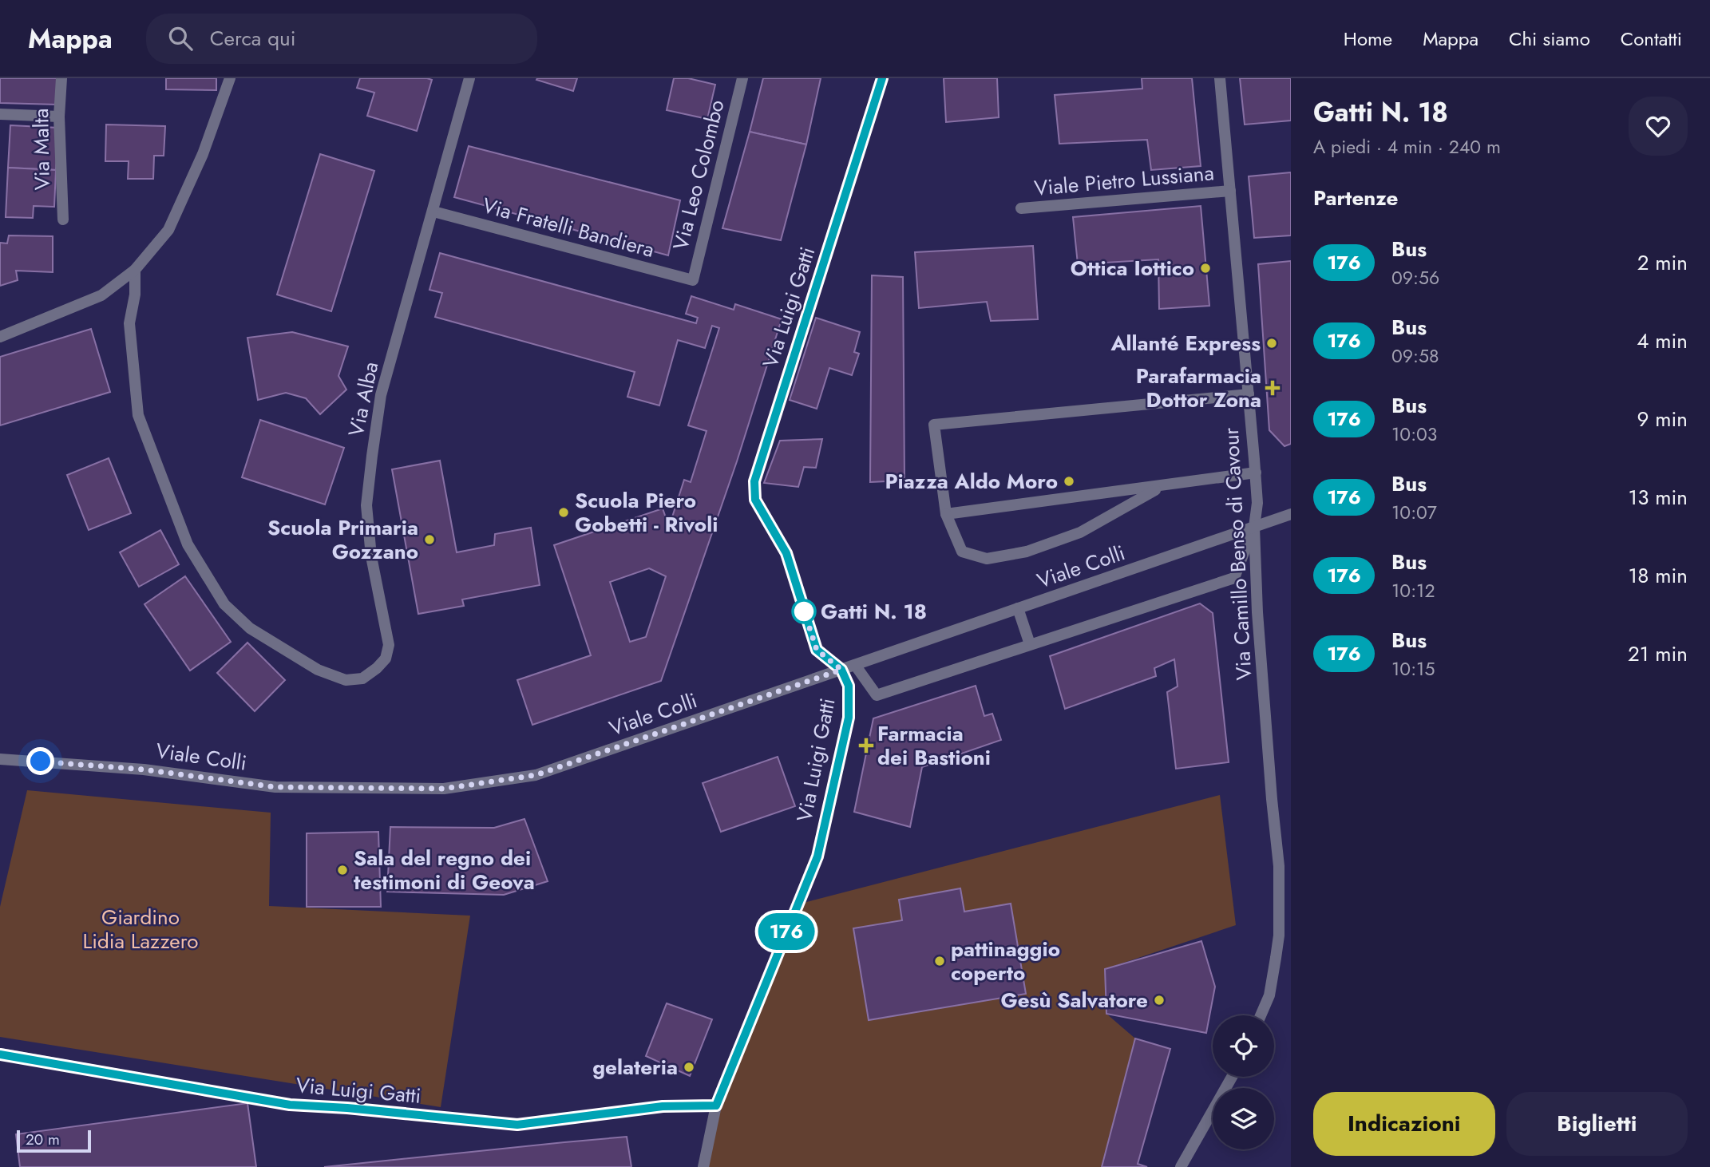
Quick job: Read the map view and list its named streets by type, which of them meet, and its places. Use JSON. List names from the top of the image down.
{
  "streets": {
    "street": [
      "Via Malta",
      "Via Leo Colombo",
      "Viale Pietro Lussiana",
      "Via Fratelli Bandiera",
      "Via Luigi Gatti",
      "Via Alba",
      "Via Camillo Benso di Cavour",
      "Viale Colli"
    ]
  },
  "crossings": [
    ["Via Leo Colombo", "Via Fratelli Bandiera"],
    ["Viale Pietro Lussiana", "Via Camillo Benso di Cavour"],
    ["Via Fratelli Bandiera", "Via Alba"],
    ["Via Luigi Gatti", "Viale Colli"],
    ["Via Camillo Benso di Cavour", "Viale Colli"]
  ],
  "parks": ["Giardino Lidia Lazzero"],
  "places": {
    "other": [
      "Ottica Iottico",
      "Allanté Express",
      "Piazza Aldo Moro",
      "Scuola Piero Gobetti - Rivoli",
      "Scuola Primaria Gozzano",
      "Gatti N. 18",
      "Sala del regno dei testimoni di Geova",
      "pattinaggio coperto",
      "Gesù Salvatore",
      "gelateria"
    ],
    "health": ["Parafarmacia Dottor Zona", "Farmacia dei Bastioni"]
  },
  "lines": ["bus line 176"],
  "scale_bar": "20 m",
  "page": {
    "header": "Mappa",
    "search": "Cerca qui",
    "nav": [
      "Home",
      "Mappa",
      "Chi siamo",
      "Contatti"
    ],
    "on_map": "176",
    "heading": [
      ["Gatti N. 18", "A piedi · 4 min · 240 m"],
      "Partenze"
    ],
    "list": [
      {
        "mark": "176",
        "name": "Bus",
        "note": "09:56",
        "value": "2 min"
      },
      {
        "mark": "176",
        "name": "Bus",
        "note": "09:58",
        "value": "4 min"
      },
      {
        "mark": "176",
        "name": "Bus",
        "note": "10:03",
        "value": "9 min"
      },
      {
        "mark": "176",
        "name": "Bus",
        "note": "10:07",
        "value": "13 min"
      },
      {
        "mark": "176",
        "name": "Bus",
        "note": "10:12",
        "value": "18 min"
      },
      {
        "mark": "176",
        "name": "Bus",
        "note": "10:15",
        "value": "21 min"
      }
    ],
    "buttons": ["Indicazioni", "Biglietti"],
    "scale": "20 m"
  }
}
